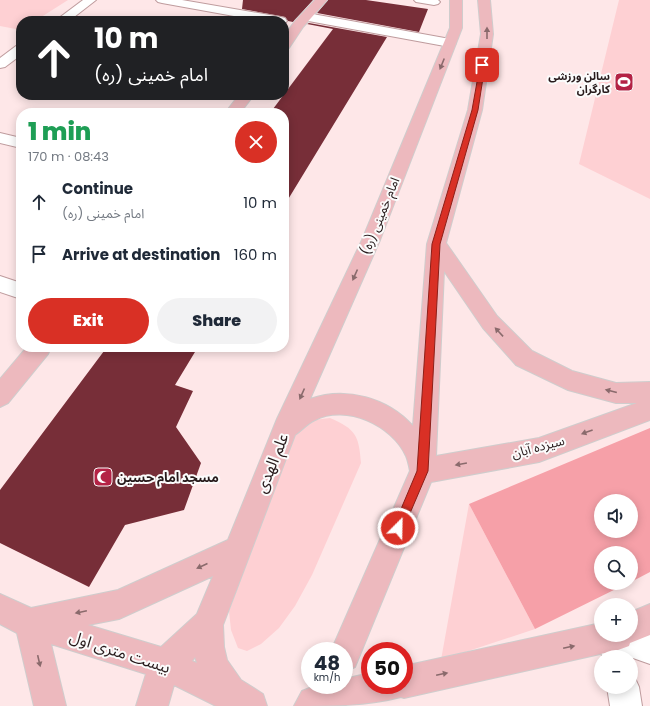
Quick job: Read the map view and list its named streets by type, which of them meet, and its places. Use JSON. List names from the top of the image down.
{
  "streets": {
    "main road": [
      "امام خمینی (ره)",
      "سیزده آبان",
      "علم الهدی",
      "بیست متری اول"
    ]
  },
  "crossings": [
    ["امام خمینی (ره)", "علم الهدی"],
    ["سیزده آبان", "علم الهدی"],
    ["علم الهدی", "بیست متری اول"]
  ],
  "one_way": ["سیزده آبان"],
  "places": {
    "sports": ["سالن ورزشی کارگران"],
    "mosque": ["مسجد امام حسین"]
  },
  "page": {
    "turn": ["10 m", "امام خمینی (ره)"],
    "heading": ["1 min", "170 m · 08:43"],
    "list": [
      {
        "name": "Continue",
        "note": "امام خمینی (ره)",
        "value": "10 m"
      },
      {
        "name": "Arrive at destination",
        "value": "160 m"
      }
    ],
    "buttons": ["Exit", "Share"],
    "map_buttons": ["+", "−"],
    "speed": "48 km/h",
    "limit": "50"
  }
}
